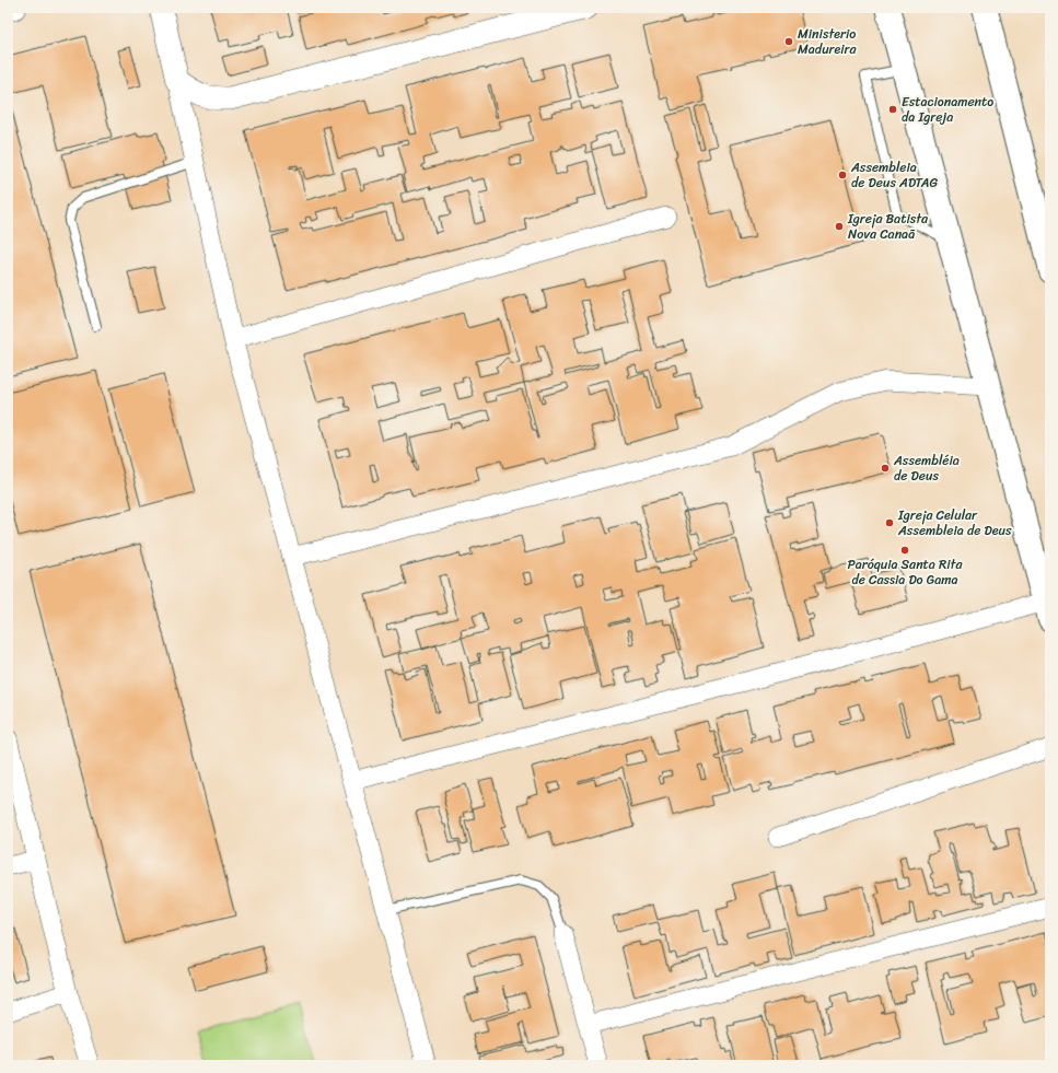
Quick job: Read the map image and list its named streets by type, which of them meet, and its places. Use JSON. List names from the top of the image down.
{
  "places": [
    "Ministerio Madureira",
    "Estacionamento da Igreja",
    "Assembleia de Deus ADTAG",
    "Igreja Batista Nova Canaã",
    "Assembléia de Deus",
    "Igreja Celular Assembleia de Deus",
    "Paróquia Santa Rita de Cassia Do Gama"
  ]
}
